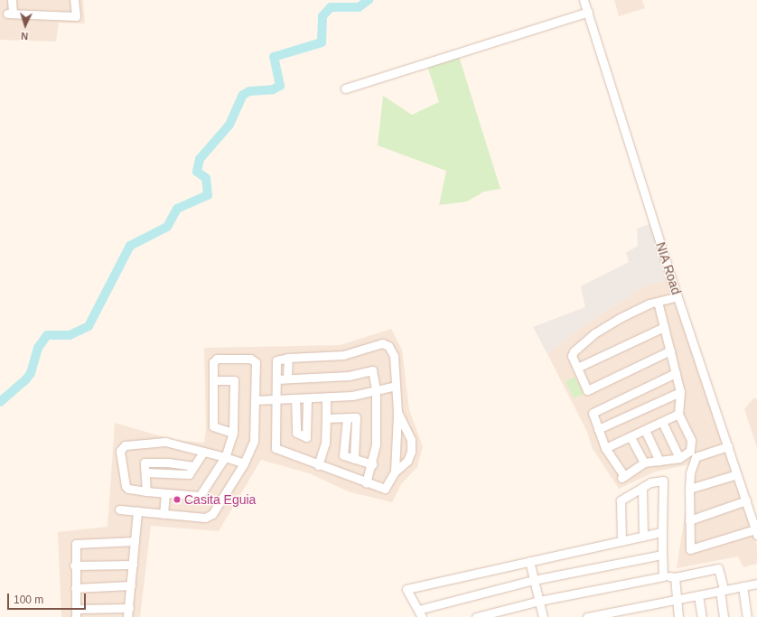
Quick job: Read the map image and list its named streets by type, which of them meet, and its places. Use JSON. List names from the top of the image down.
{
  "streets": {
    "street": ["NIA Road"]
  },
  "places": ["Casita Eguia"],
  "scale_bar": "100 m",
  "north": "bottom"
}
